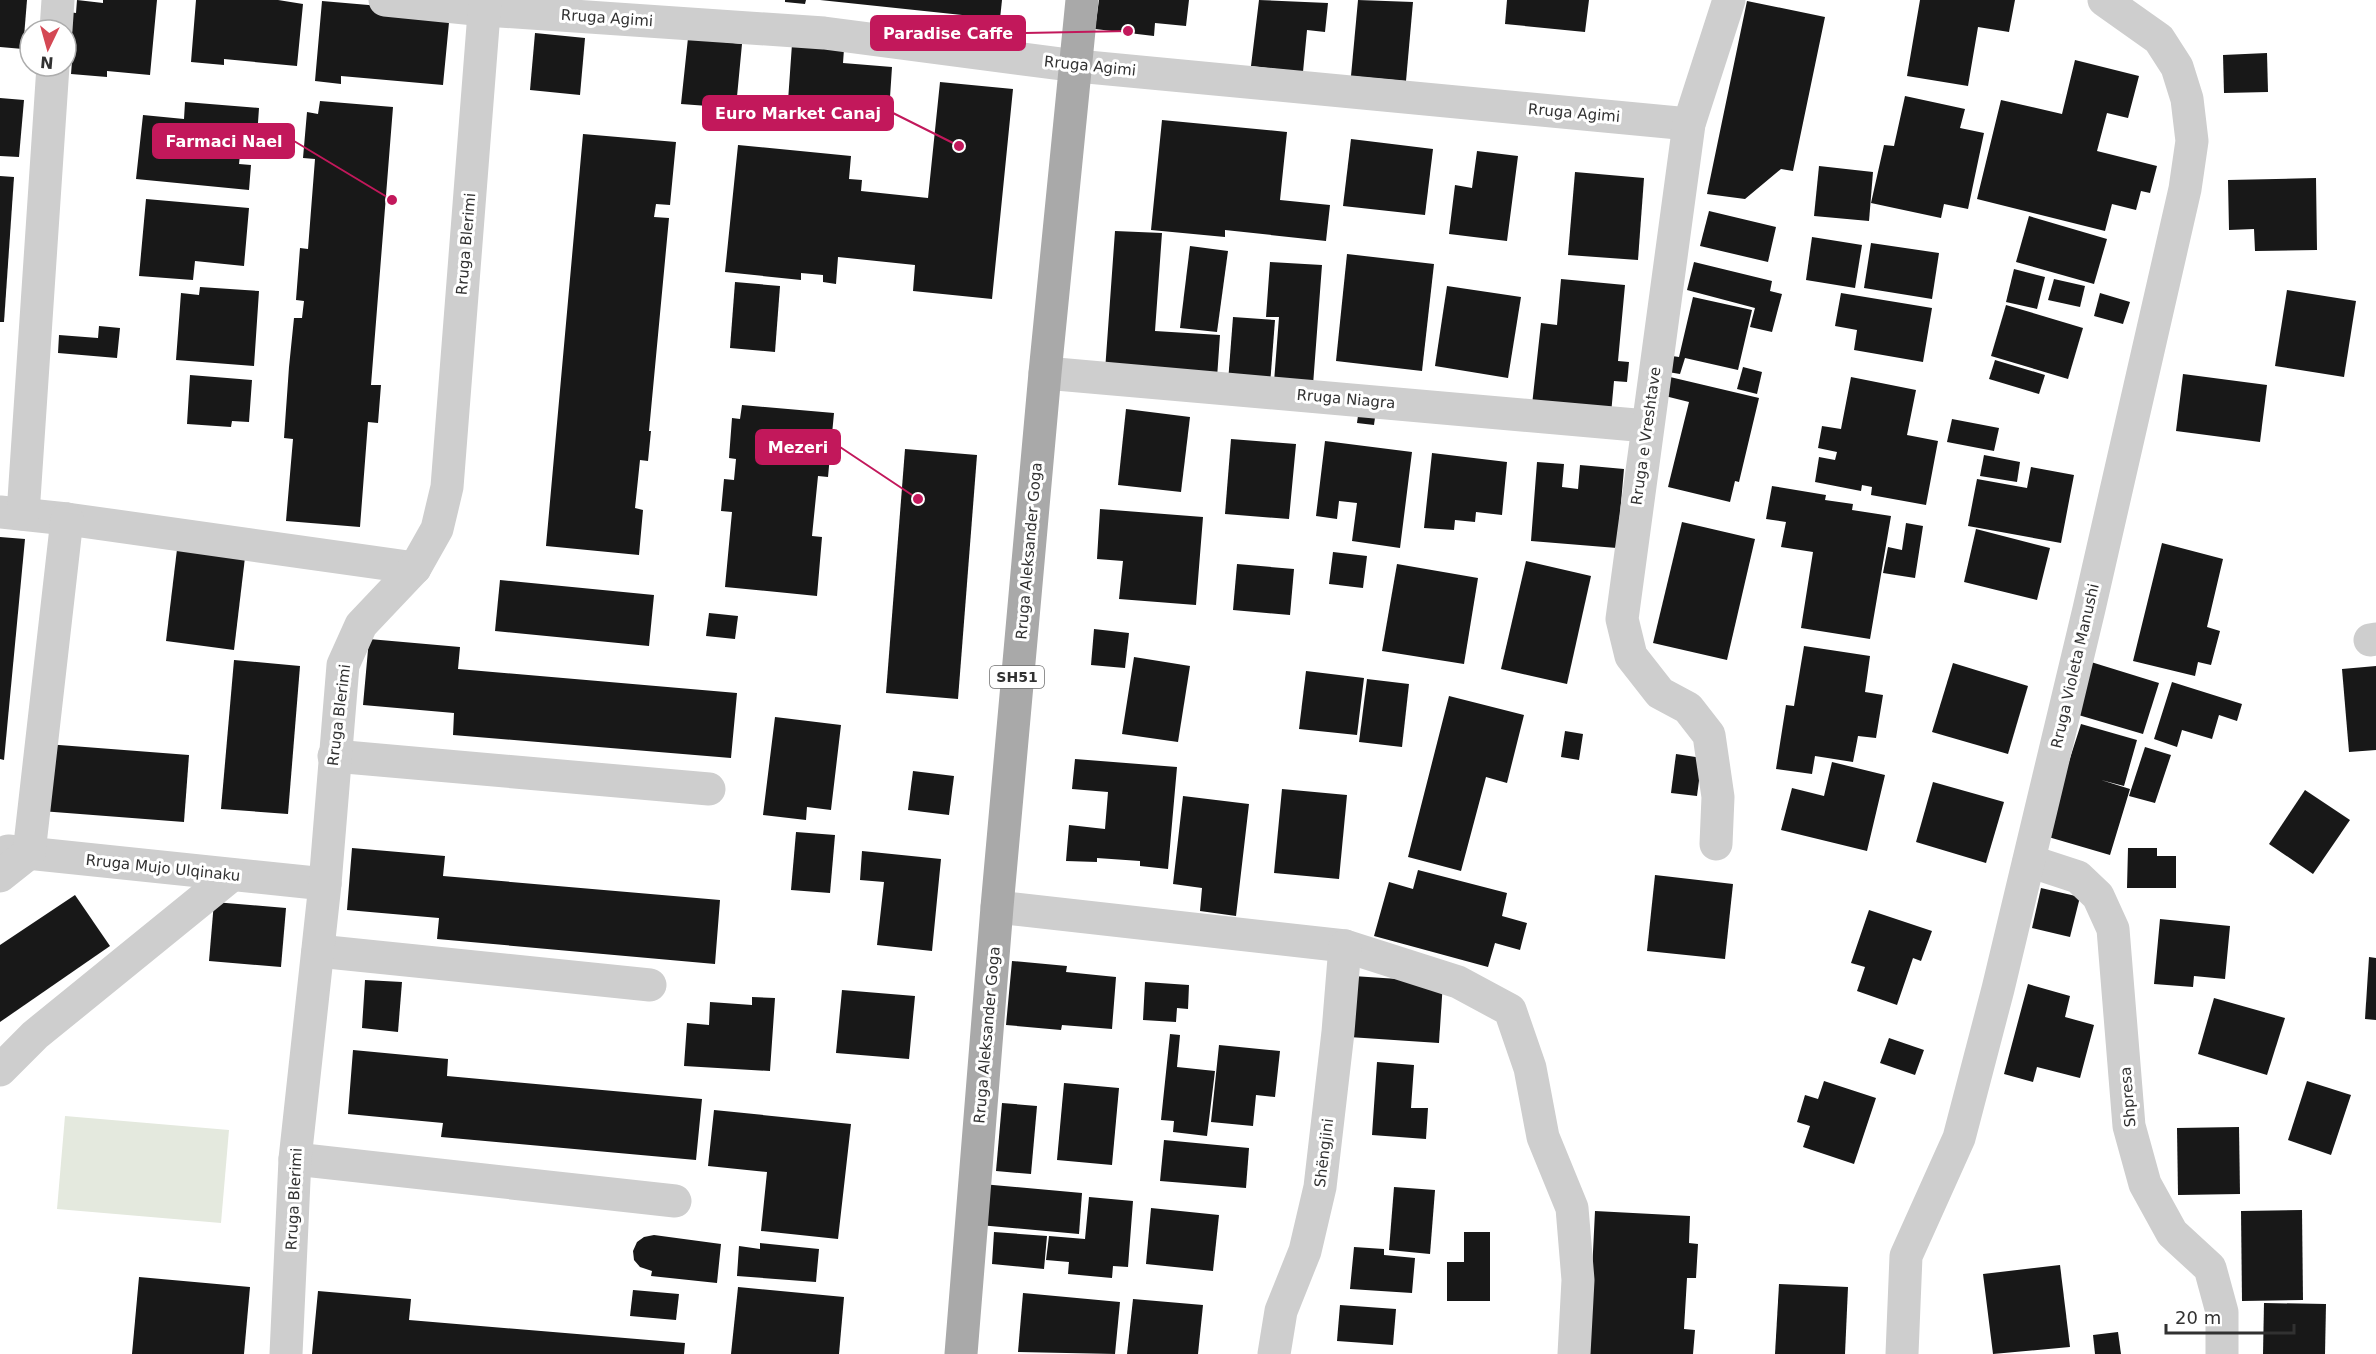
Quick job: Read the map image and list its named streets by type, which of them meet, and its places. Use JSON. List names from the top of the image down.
{
  "streets": {
    "main road": ["Rruga Aleksander Goga", "SH51"],
    "street": [
      "Rruga Agimi",
      "Rruga Blerimi",
      "Rruga Niagra",
      "Rruga e Vreshtave",
      "Rruga Violeta Manushi",
      "Rruga Mujo Ulqinaku",
      "Shpresa",
      "Shëngjini"
    ]
  },
  "crossings": [
    ["Rruga Agimi", "Rruga Blerimi"],
    ["Rruga Agimi", "Rruga e Vreshtave"],
    ["Rruga Agimi", "Rruga Aleksander Goga"],
    ["Rruga Blerimi", "Rruga Mujo Ulqinaku"],
    ["Rruga Niagra", "Rruga e Vreshtave"],
    ["Rruga Niagra", "Rruga Aleksander Goga"],
    ["Rruga Violeta Manushi", "Shpresa"]
  ],
  "places": [
    "Paradise Caffe",
    "Euro Market Canaj",
    "Farmaci Nael",
    "Mezeri"
  ],
  "scale_bar": "20 m",
  "north": "bottom"
}
